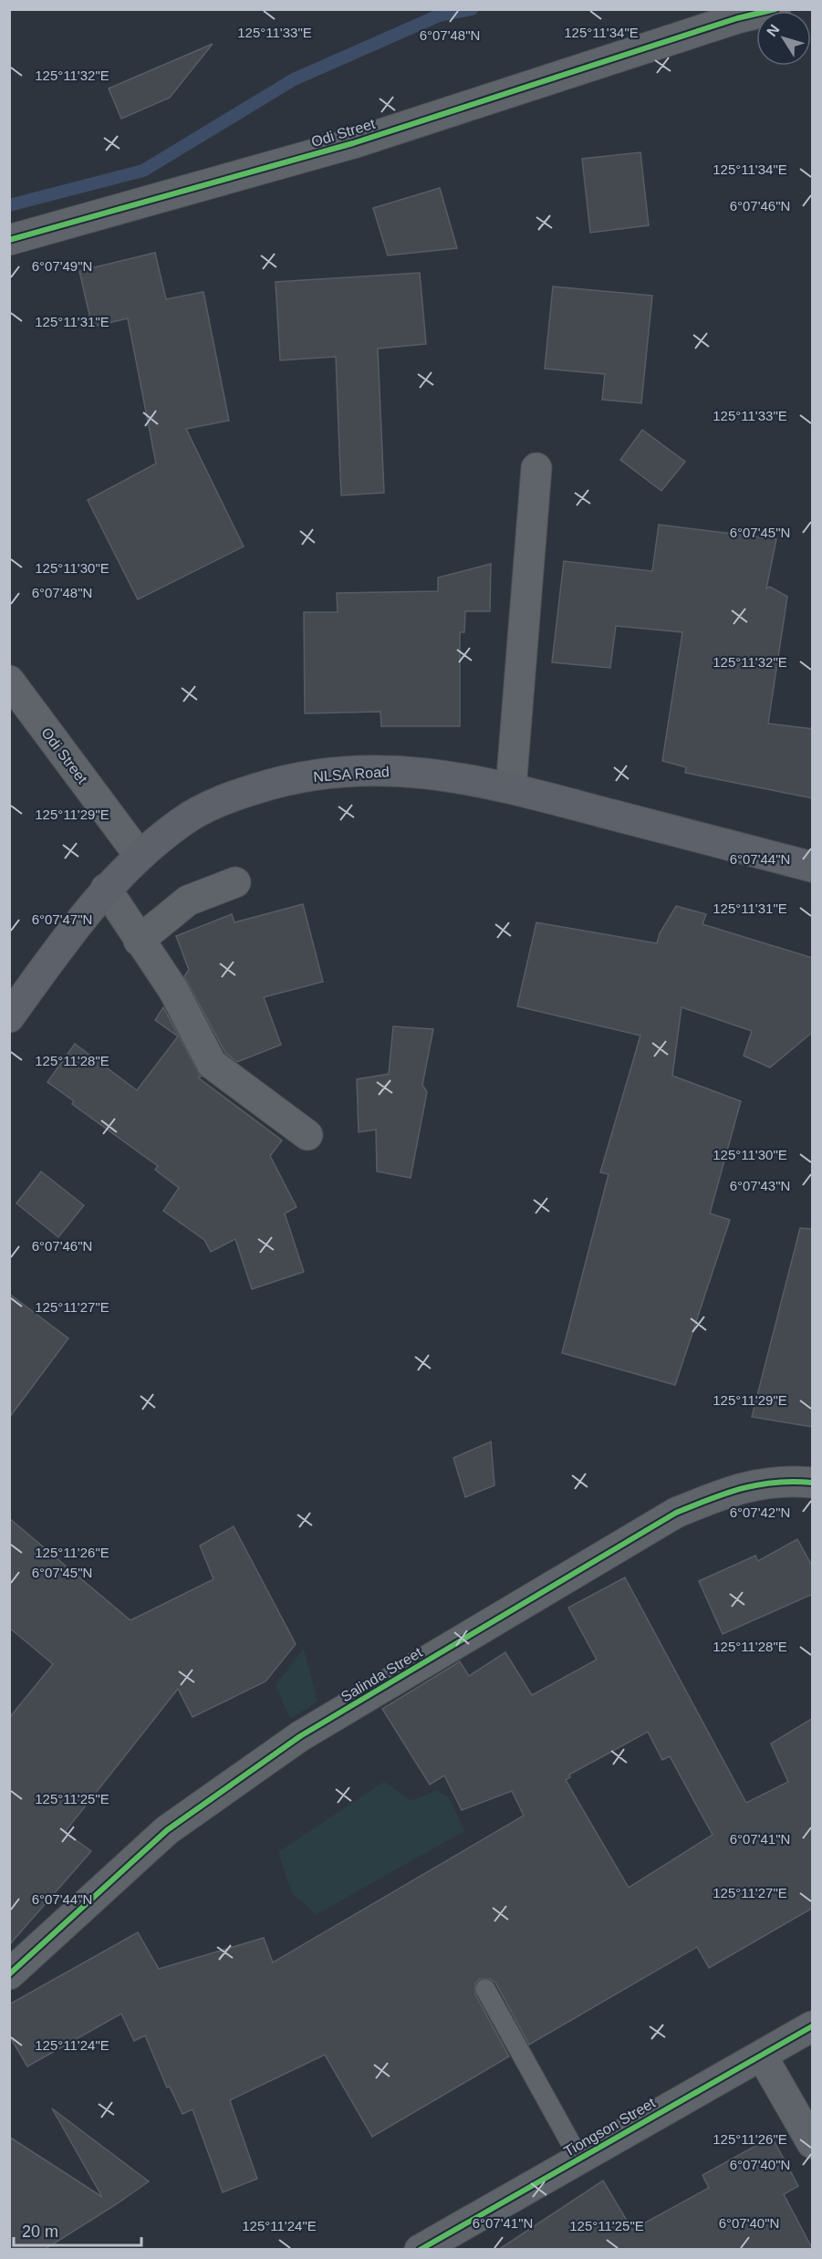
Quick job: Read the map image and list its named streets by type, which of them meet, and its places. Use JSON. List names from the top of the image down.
{
  "streets": {
    "main road": ["NLSA Road"],
    "street": ["Odi Street", "Salinda Street", "Tiongson Street"]
  },
  "crossings": [
    ["Odi Street", "NLSA Road"]
  ],
  "scale_bar": "20 m",
  "north": "top left",
  "coordinates": [
    "125°11'33\"E",
    "125°11'34\"E",
    "6°07'48\"N",
    "125°11'32\"E",
    "6°07'46\"N",
    "6°07'49\"N",
    "125°11'31\"E",
    "6°07'45\"N",
    "125°11'30\"E",
    "125°11'29\"E",
    "6°07'44\"N",
    "6°07'47\"N",
    "125°11'28\"E",
    "6°07'43\"N",
    "125°11'27\"E",
    "6°07'42\"N",
    "125°11'26\"E",
    "125°11'25\"E",
    "6°07'41\"N",
    "125°11'24\"E",
    "6°07'40\"N"
  ]
}
